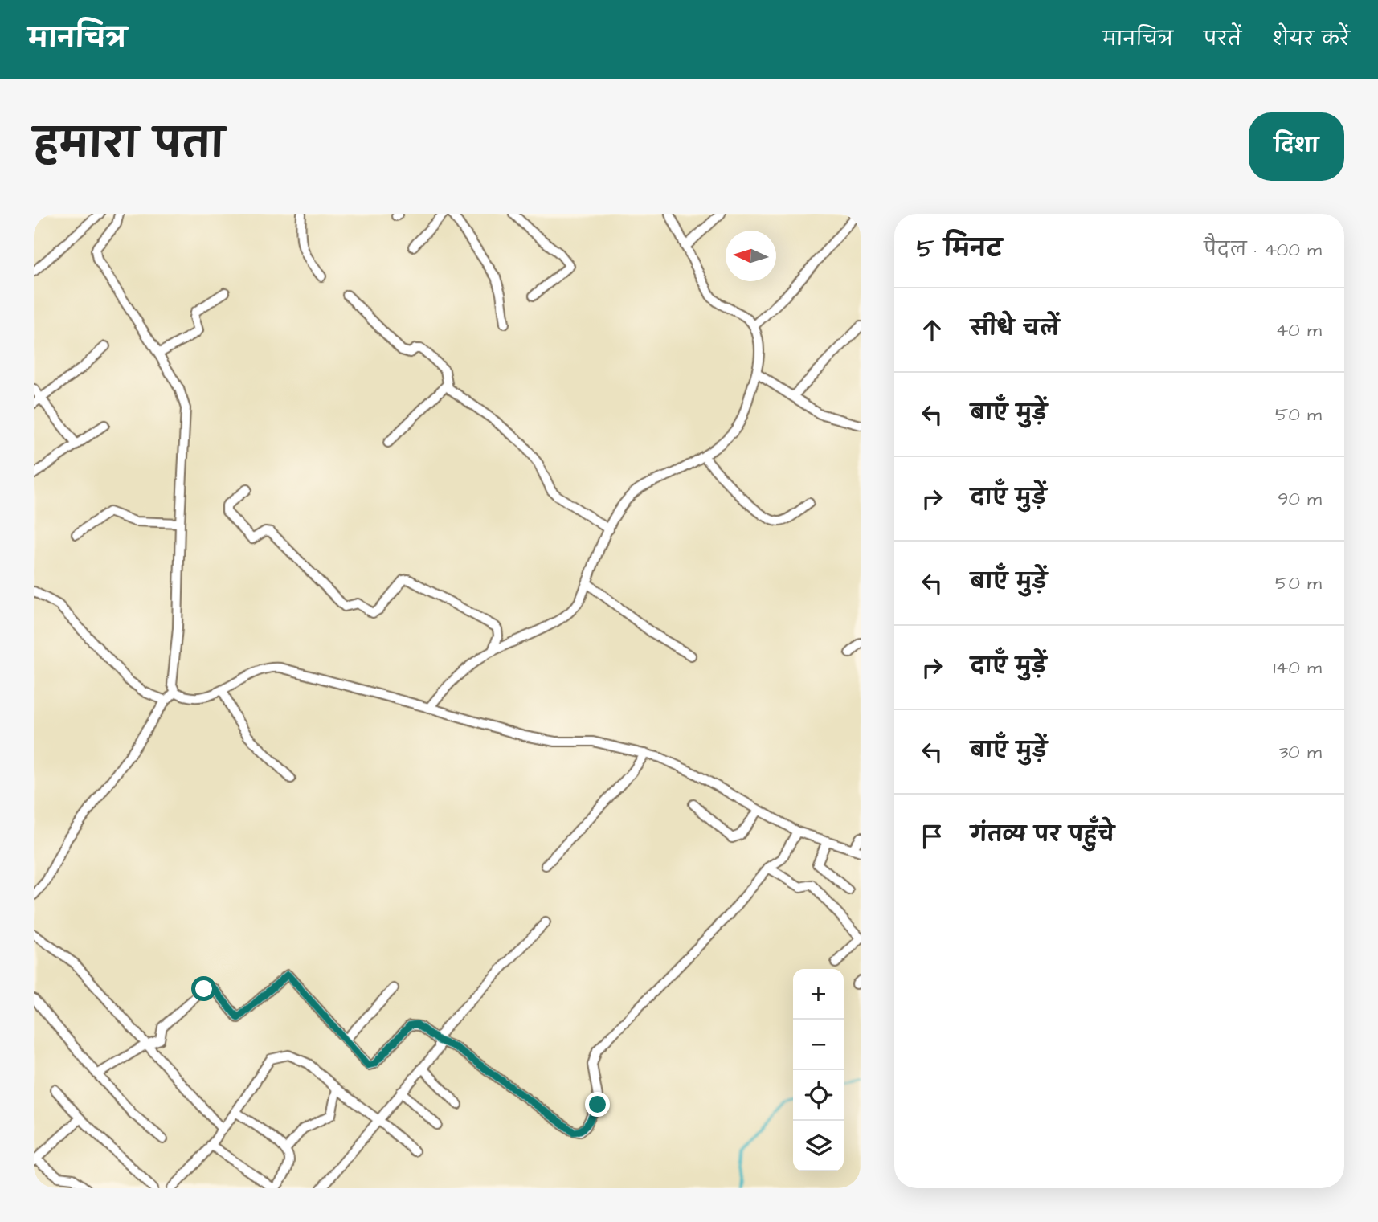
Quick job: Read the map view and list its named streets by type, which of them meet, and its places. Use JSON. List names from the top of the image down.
{
  "north": "left",
  "page": {
    "header": "मानचित्र",
    "nav": ["मानचित्र", "परतें", "शेयर करें"],
    "title": "हमारा पता",
    "buttons": "दिशा",
    "heading": ["5 मिनट", "पैदल · 400 m"],
    "list": [
      ["सीधे चलें", "40 m"],
      ["बाएँ मुड़ें", "50 m"],
      ["दाएँ मुड़ें", "90 m"],
      ["बाएँ मुड़ें", "50 m"],
      ["दाएँ मुड़ें", "140 m"],
      ["बाएँ मुड़ें", "30 m"],
      "गंतव्य पर पहुँचे"
    ],
    "map_buttons": ["+", "−"]
  }
}
